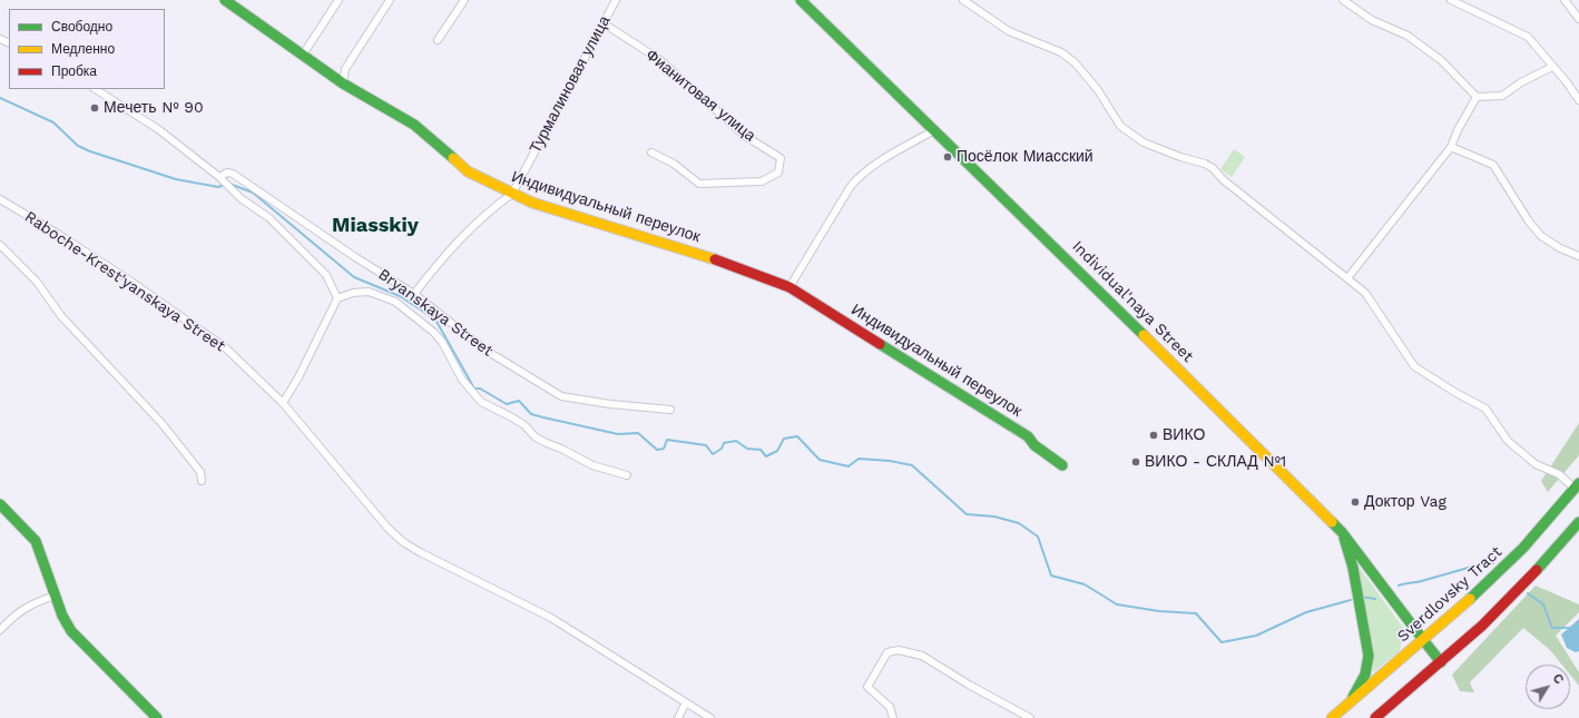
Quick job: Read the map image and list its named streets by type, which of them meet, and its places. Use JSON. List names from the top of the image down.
{
  "streets": {
    "main road": ["Индивидуальный переулок", "Individual'naya Street", "Sverdlovsky Tract"],
    "street": [
      "Турмалиновая улица",
      "Фианитовая улица",
      "Raboche-Krest'yanskaya Street",
      "Bryanskaya Street"
    ]
  },
  "crossings": [
    ["Турмалиновая улица", "Фианитовая улица"],
    ["Турмалиновая улица", "Индивидуальный переулок"],
    ["Individual'naya Street", "Sverdlovsky Tract"]
  ],
  "districts": ["Miasskiy"],
  "places": [
    "Мечеть № 90",
    "Посёлок Миасский",
    "ВИКО",
    "ВИКО - СКЛАД №1",
    "Доктор Vag"
  ],
  "legend": ["Свободно", "Медленно", "Пробка"],
  "north": "top right"
}
